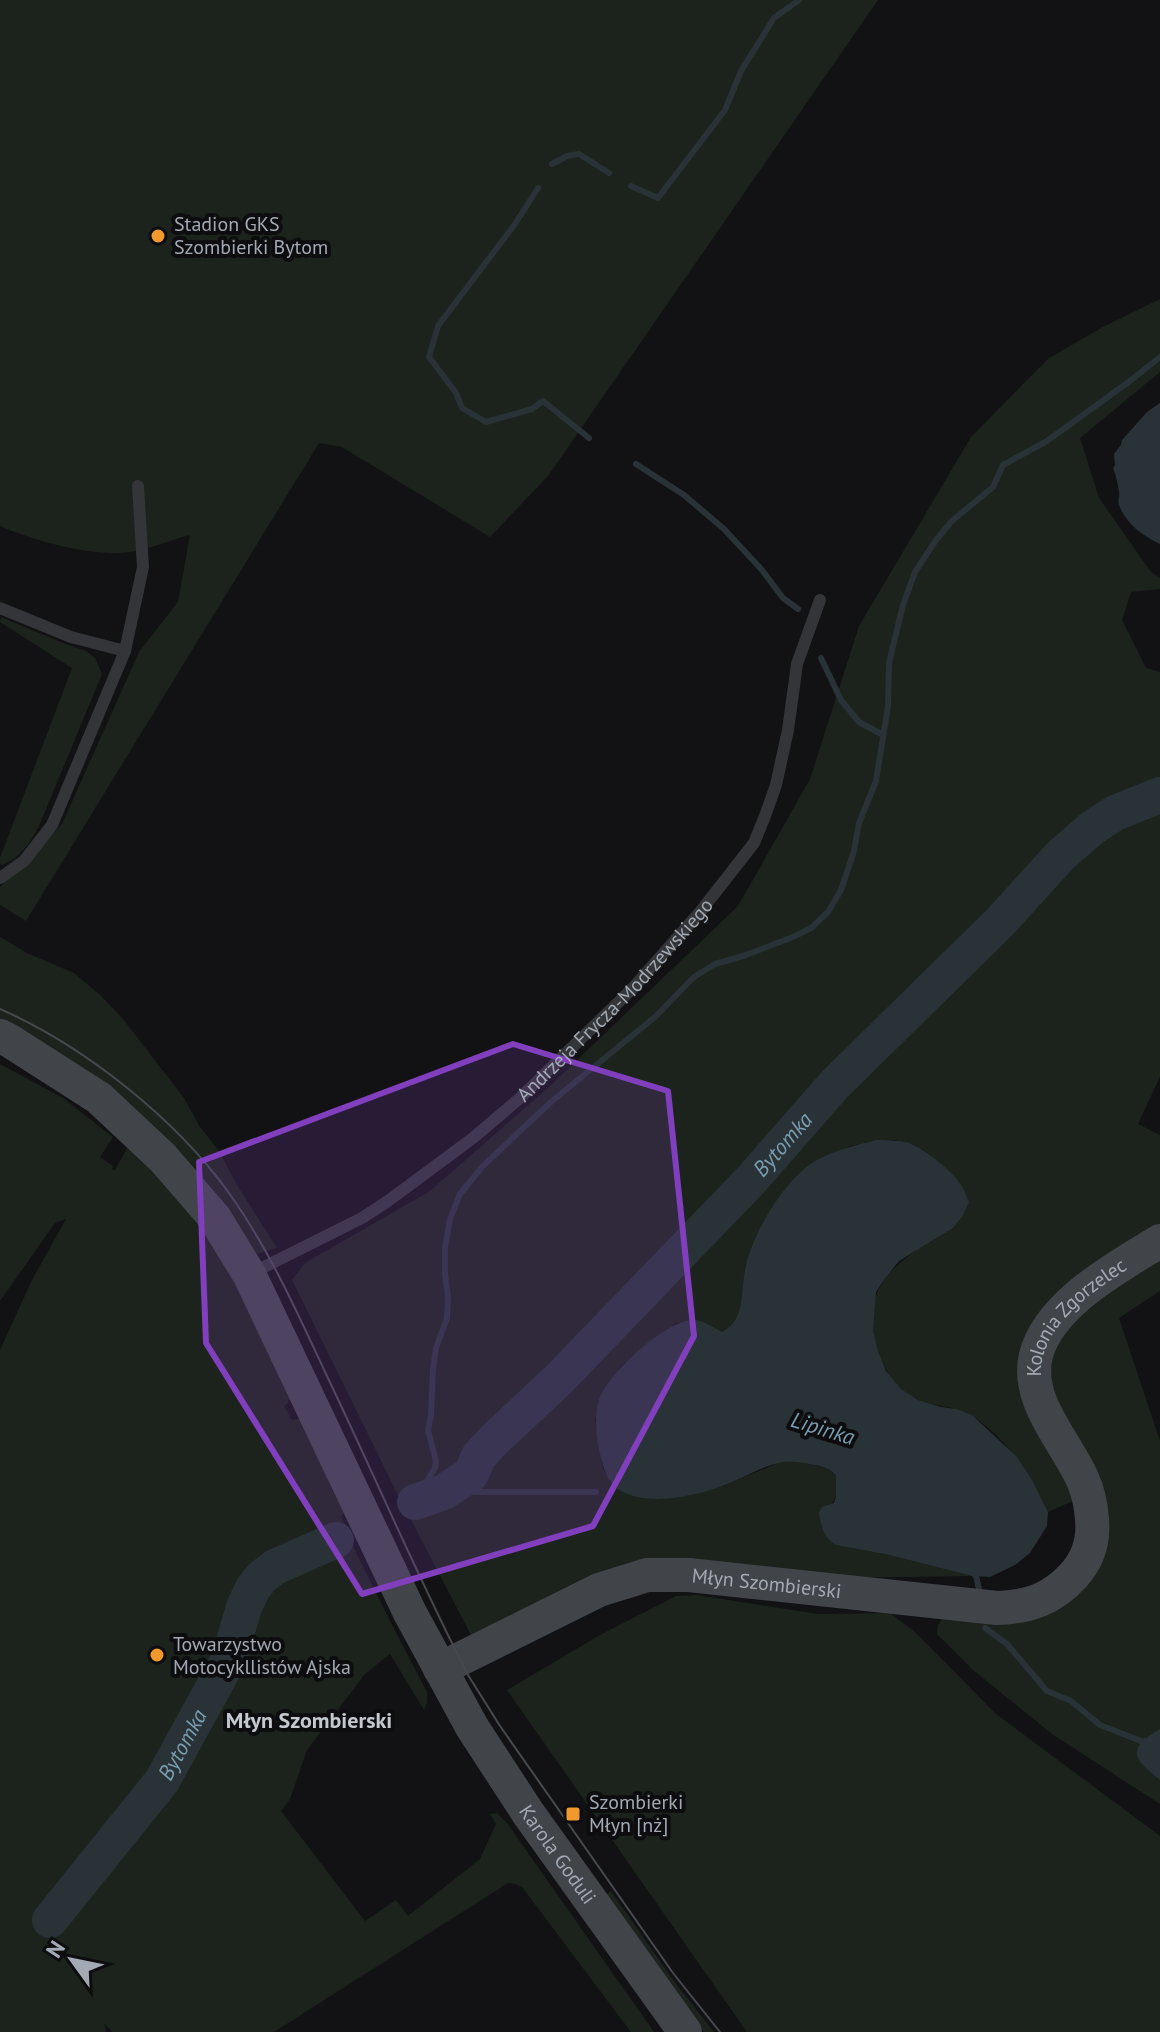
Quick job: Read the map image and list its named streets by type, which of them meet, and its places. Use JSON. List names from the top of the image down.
{
  "streets": {
    "main road": ["Kolonia Zgorzelec", "Młyn Szombierski", "Karola Goduli"],
    "lane": ["Andrzeja Frycza-Modrzewskiego"]
  },
  "crossings": [
    ["Kolonia Zgorzelec", "Młyn Szombierski"],
    ["Młyn Szombierski", "Karola Goduli"]
  ],
  "districts": ["Młyn Szombierski"],
  "water": ["Bytomka", "Lipinka"],
  "places": {
    "other": ["Stadion GKS Szombierki Bytom", "Towarzystwo Motocykllistów Ajska"],
    "transit": ["Szombierki Młyn [nż]"]
  },
  "north": "top left"
}
